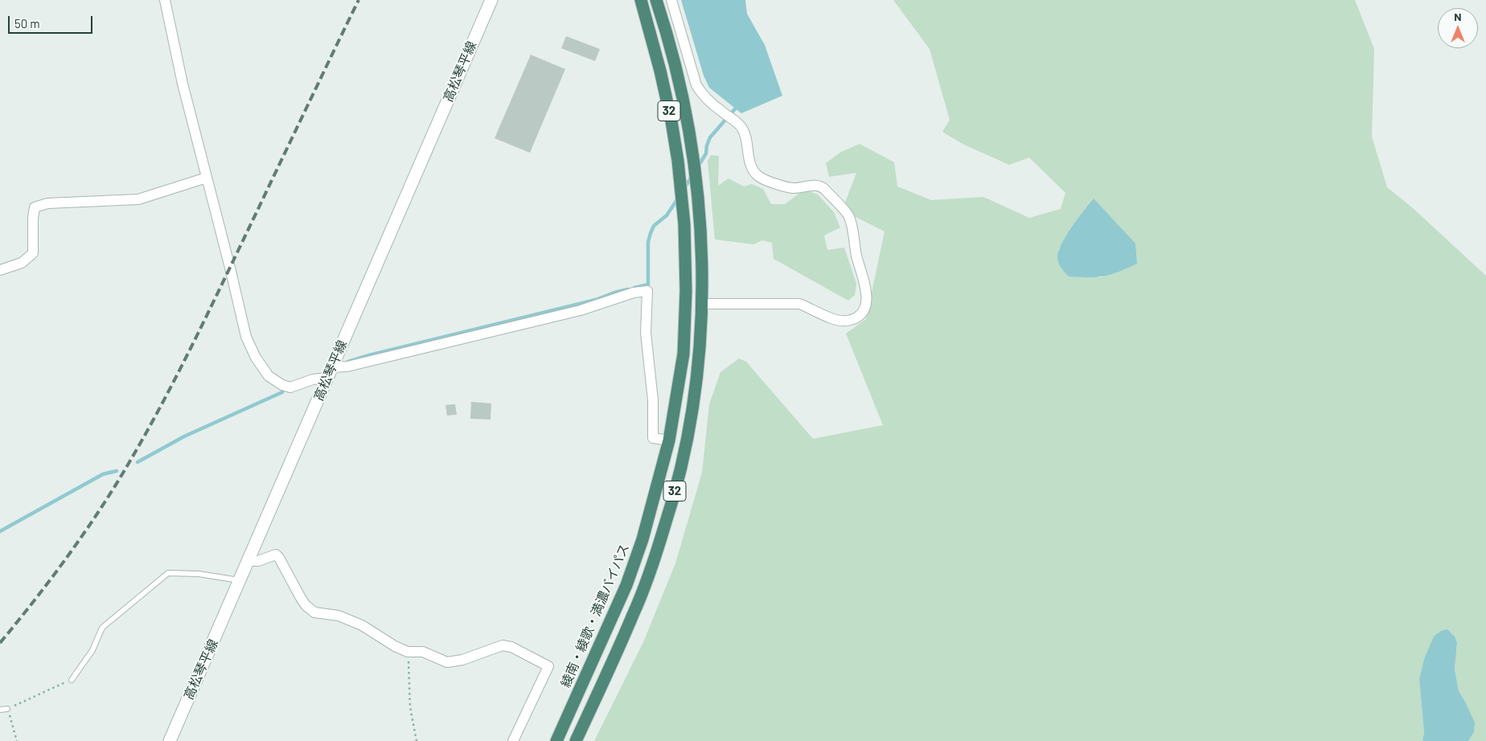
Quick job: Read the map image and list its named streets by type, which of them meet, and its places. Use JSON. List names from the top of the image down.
{
  "streets": {
    "highway": ["32", "綾南・綾歌・満濃バイパス"],
    "main road": ["高松琴平線"]
  },
  "scale_bar": "50 m",
  "north": "top"
}
